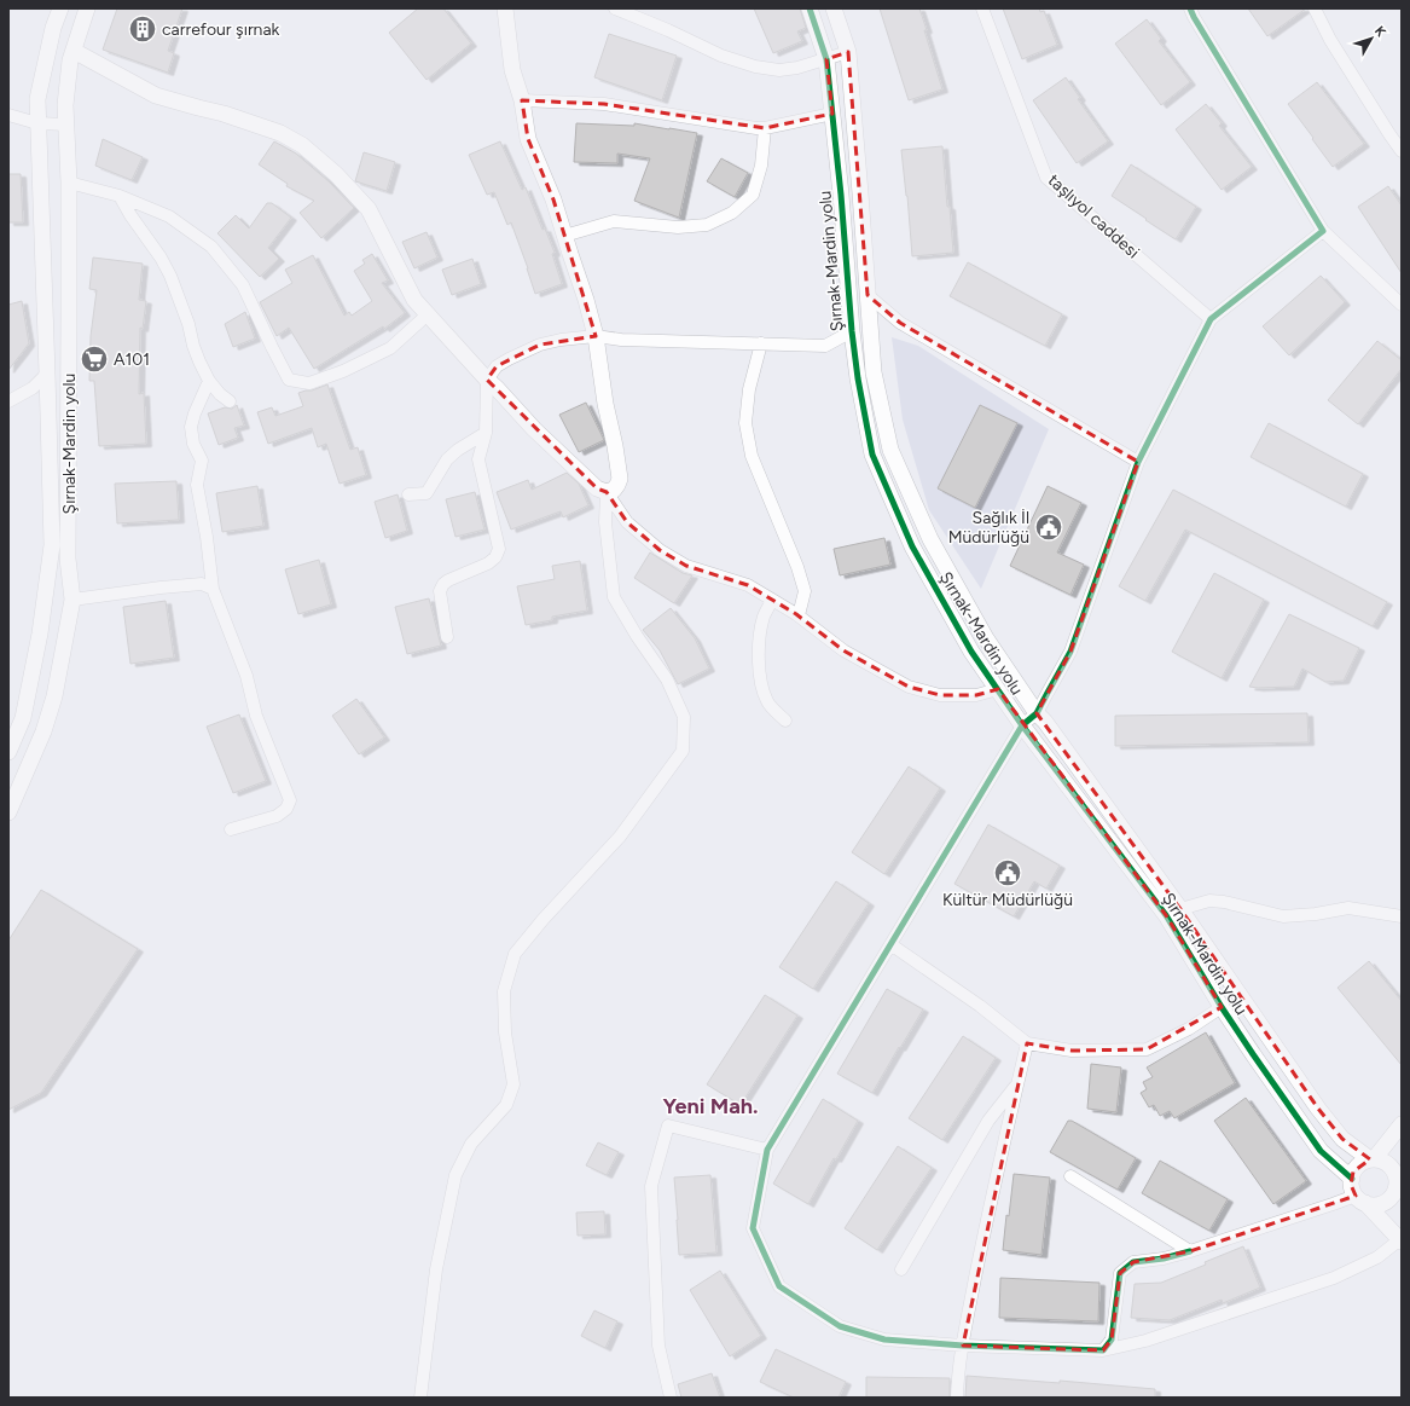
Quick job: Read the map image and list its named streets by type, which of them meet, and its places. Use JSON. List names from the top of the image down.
{
  "streets": {
    "street": ["taşlıyol caddesi", "Şırnak-Mardin yolu"]
  },
  "districts": ["Yeni Mah."],
  "places": {
    "building": ["carrefour şırnak"],
    "supermarket": ["A101"],
    "public building": ["Sağlık İl Müdürlüğü", "Kültür Müdürlüğü"]
  },
  "north": "top right"
}
